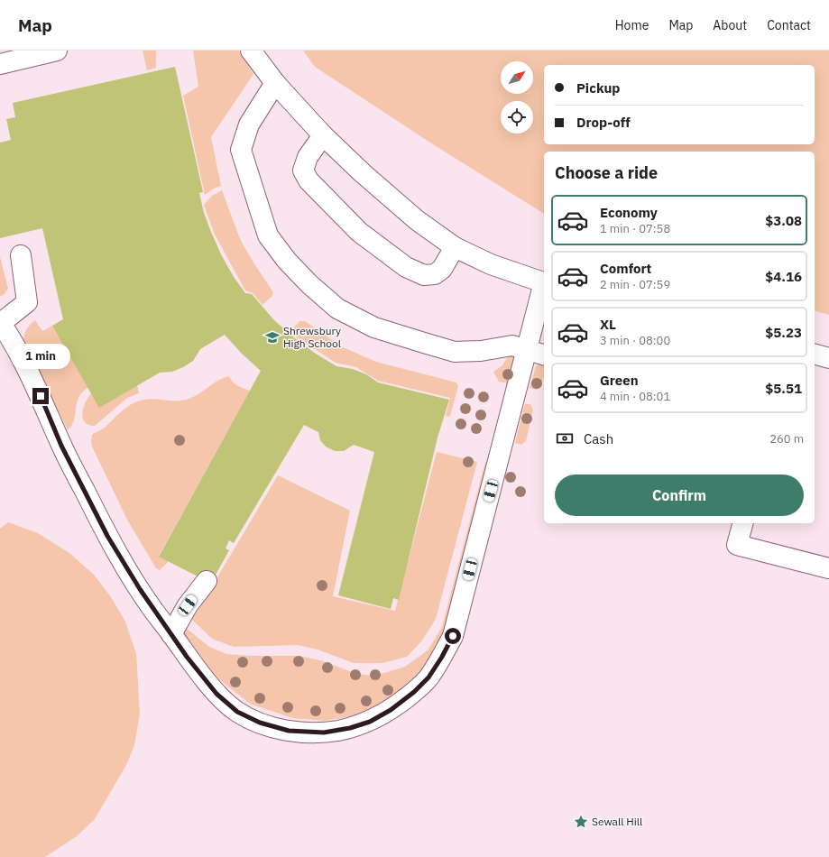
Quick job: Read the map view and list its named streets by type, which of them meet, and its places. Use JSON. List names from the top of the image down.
{
  "places": {
    "school or university": ["Shrewsbury High School"],
    "place": ["Sewall Hill"]
  },
  "north": "top right",
  "page": {
    "header": "Map",
    "nav": [
      "Home",
      "Map",
      "About",
      "Contact"
    ],
    "banner": ["Pickup", "Drop-off"],
    "heading": "Choose a ride",
    "list": [
      {
        "name": "Economy",
        "note": "1 min · 07:58",
        "value": "$3.08"
      },
      {
        "name": "Comfort",
        "note": "2 min · 07:59",
        "value": "$4.16"
      },
      {
        "name": "XL",
        "note": "3 min · 08:00",
        "value": "$5.23"
      },
      {
        "name": "Green",
        "note": "4 min · 08:01",
        "value": "$5.51"
      }
    ],
    "bubble": "1 min",
    "pay": ["Cash", "260 m"],
    "buttons": "Confirm"
  }
}
